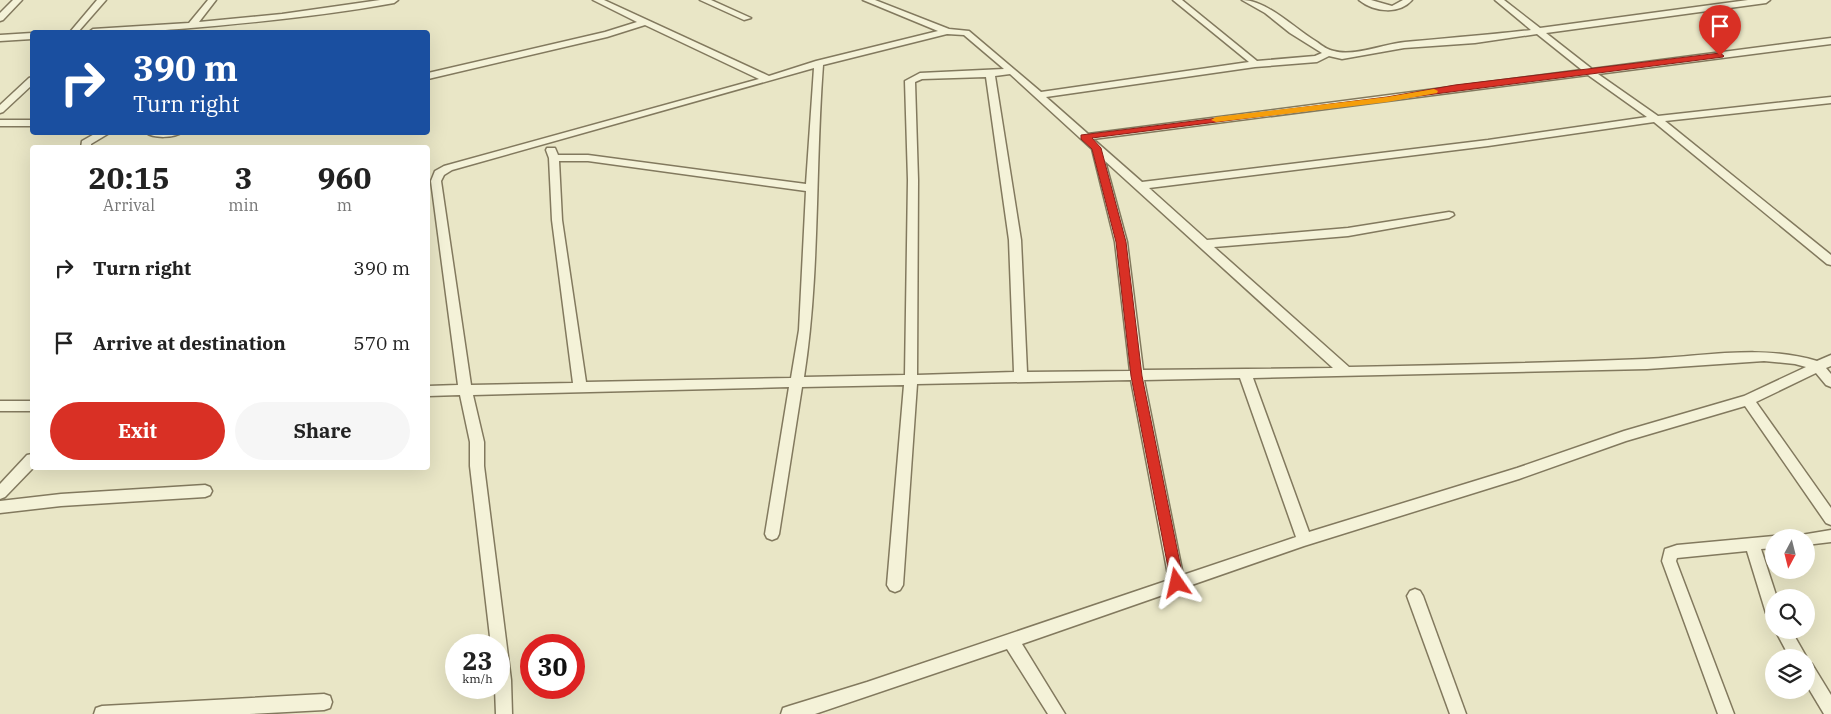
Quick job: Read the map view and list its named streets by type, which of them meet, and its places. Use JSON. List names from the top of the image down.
{
  "north": "bottom",
  "page": {
    "turn": ["390 m", "Turn right"],
    "eta": [
      "20:15",
      "Arrival",
      "3",
      "min",
      "960",
      "m"
    ],
    "list": [
      {
        "name": "Turn right",
        "value": "390 m"
      },
      {
        "name": "Arrive at destination",
        "value": "570 m"
      }
    ],
    "buttons": ["Exit", "Share"],
    "speed": "23 km/h",
    "limit": "30"
  }
}
